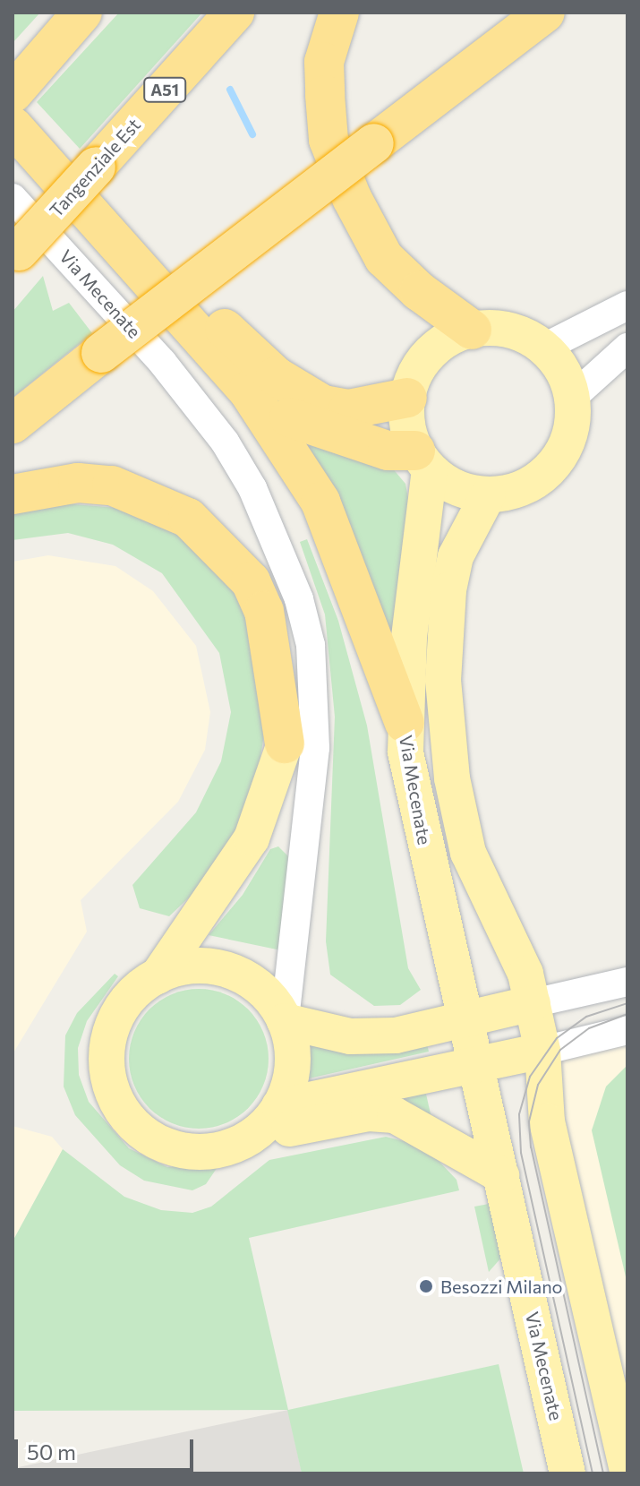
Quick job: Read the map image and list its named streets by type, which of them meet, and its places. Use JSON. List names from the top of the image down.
{
  "streets": {
    "highway": ["A51", "Tangenziale Est"],
    "main road": ["Via Mecenate"]
  },
  "places": ["Besozzi Milano"],
  "scale_bar": "50 m"
}
